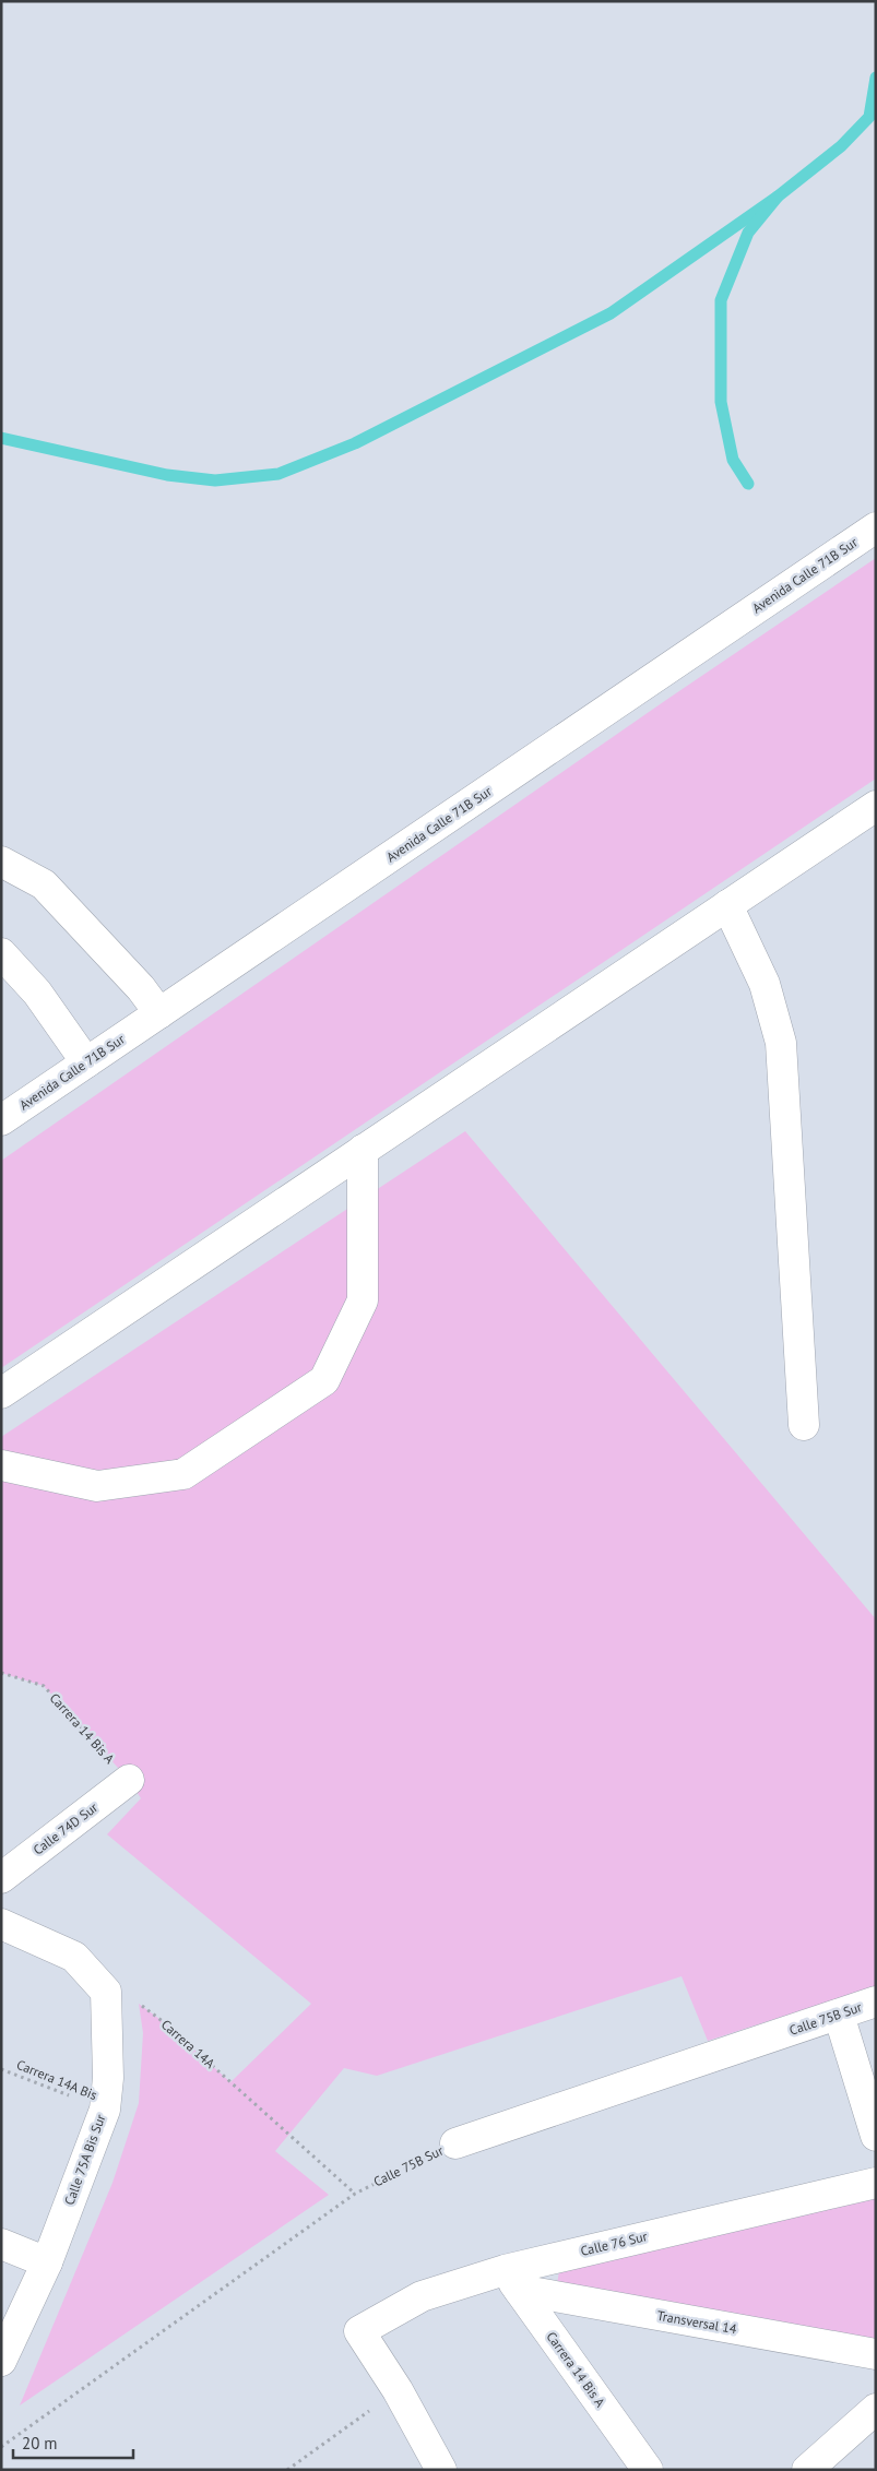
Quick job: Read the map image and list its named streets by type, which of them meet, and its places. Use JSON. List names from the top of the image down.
{
  "streets": {
    "main road": [
      "Avenida Calle 71B Sur",
      "Carrera 14 Bis A",
      "Calle 74D Sur",
      "Calle 75B Sur",
      "Calle 75A Bis Sur",
      "Calle 76 Sur",
      "Transversal 14"
    ],
    "path": ["Carrera 14A", "Carrera 14A Bis"]
  },
  "crossings": [
    ["Carrera 14 Bis A", "Calle 74D Sur"],
    ["Carrera 14 Bis A", "Calle 76 Sur"],
    ["Carrera 14 Bis A", "Transversal 14"],
    ["Calle 75B Sur", "Carrera 14A"],
    ["Carrera 14A Bis", "Calle 75A Bis Sur"],
    ["Calle 76 Sur", "Transversal 14"]
  ],
  "scale_bar": "20 m"
}
